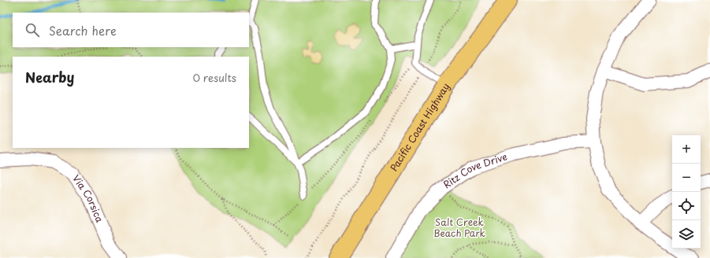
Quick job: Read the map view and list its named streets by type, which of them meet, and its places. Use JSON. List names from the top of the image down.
{
  "streets": {
    "highway": ["Pacific Coast Highway"],
    "street": ["Ritz Cove Drive", "Via Corsica"]
  },
  "parks": ["Salt Creek Beach Park"],
  "page": {
    "search": "Search here",
    "heading": ["Nearby", "0 results"],
    "map_buttons": ["+", "−"]
  }
}
